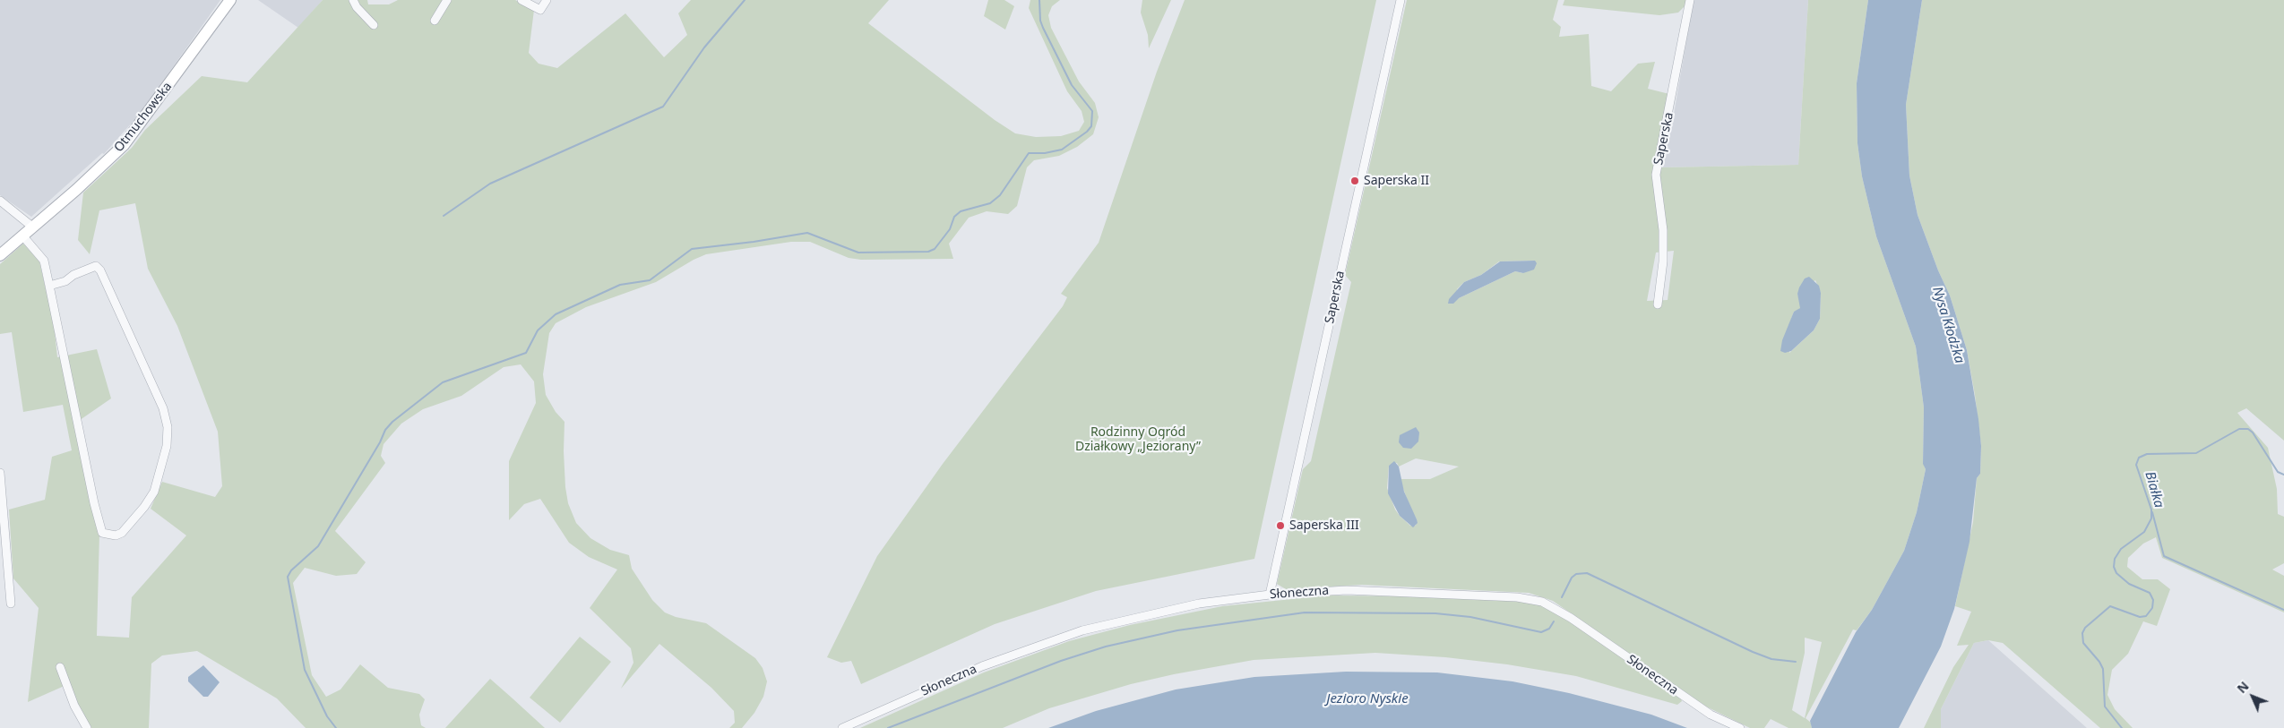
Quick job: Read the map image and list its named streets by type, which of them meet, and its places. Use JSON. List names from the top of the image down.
{
  "streets": {
    "main road": ["Otmuchowska"],
    "street": ["Saperska", "Słoneczna"]
  },
  "crossings": [
    ["Saperska", "Słoneczna"]
  ],
  "water": ["Nysa Kłodzka", "Białka", "Jezioro Nyskie"],
  "parks": ["Rodzinny Ogród Działkowy „Jeziorany”"],
  "places": ["Saperska II", "Saperska III"],
  "north": "top left"
}
